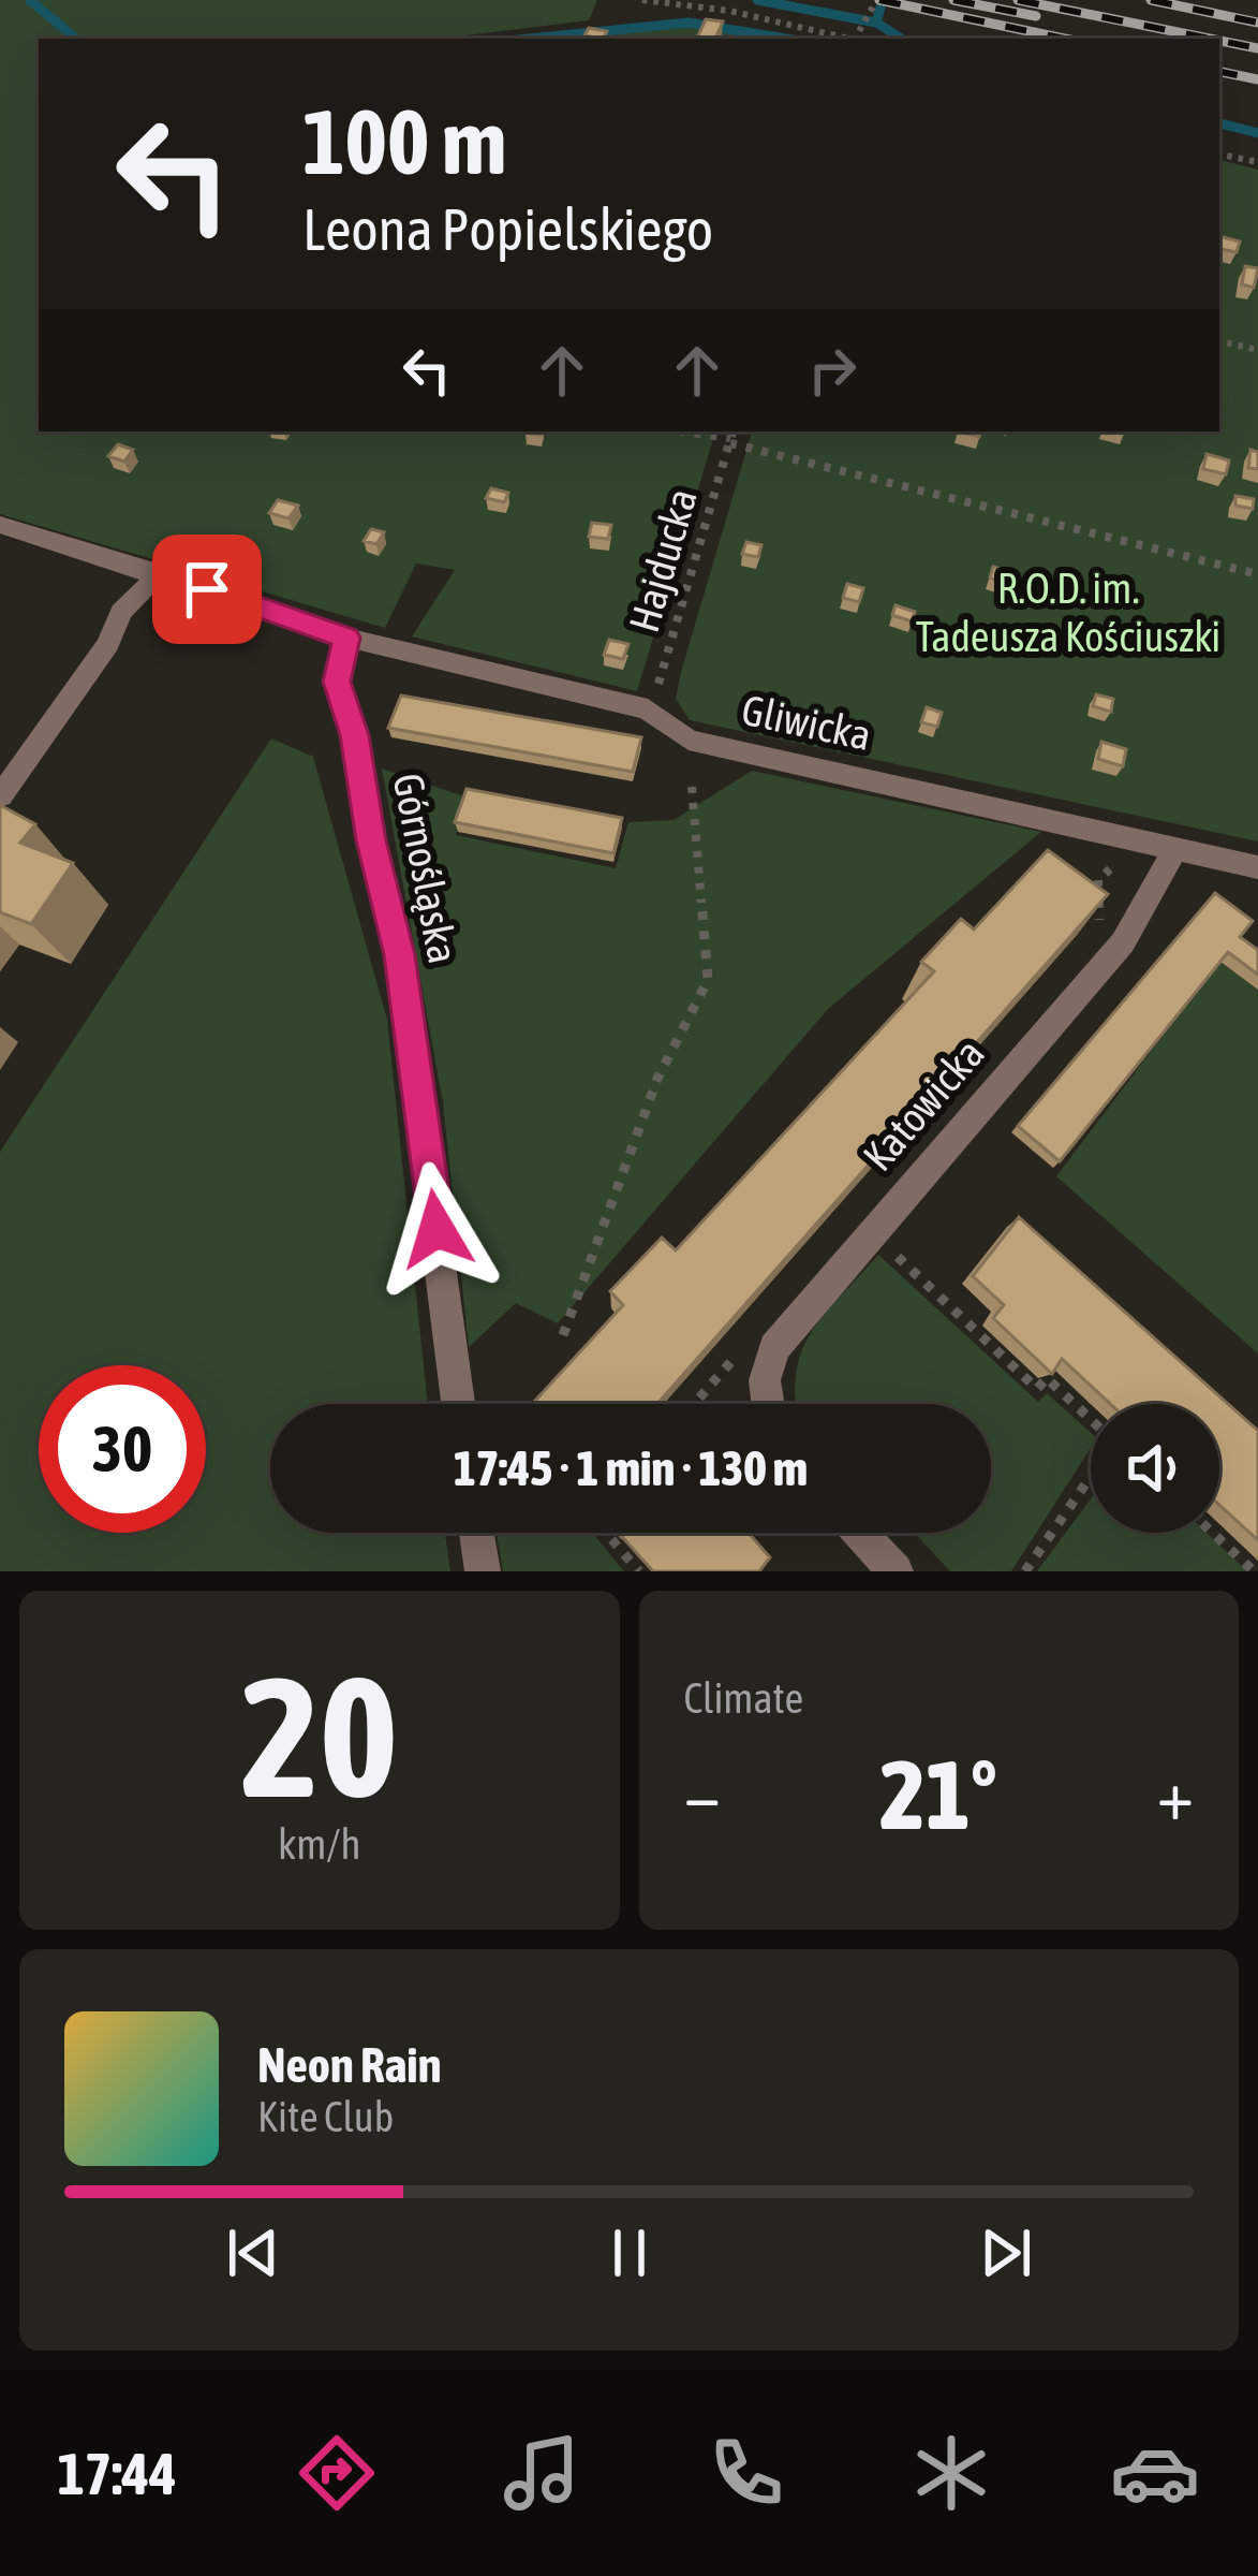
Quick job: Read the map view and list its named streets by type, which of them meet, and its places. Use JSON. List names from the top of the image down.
{
  "streets": {
    "street": ["Gliwicka", "Górnośląska", "Katowicka"],
    "path": ["Hajducka"]
  },
  "crossings": [
    ["Hajducka", "Gliwicka"],
    ["Gliwicka", "Górnośląska"],
    ["Gliwicka", "Katowicka"]
  ],
  "parks": ["R.O.D. im. Tadeusza Kościuszki"],
  "page": {
    "turn": ["100 m", "Leona Popielskiego"],
    "limit": "30",
    "trip": "17:45 · 1 min · 130 m",
    "tile": [
      ["20", "km/h"],
      "Climate"
    ],
    "heat": ["−", "21°", "+"],
    "song": ["Neon Rain", "Kite Club"],
    "tabs": "17:44"
  }
}
